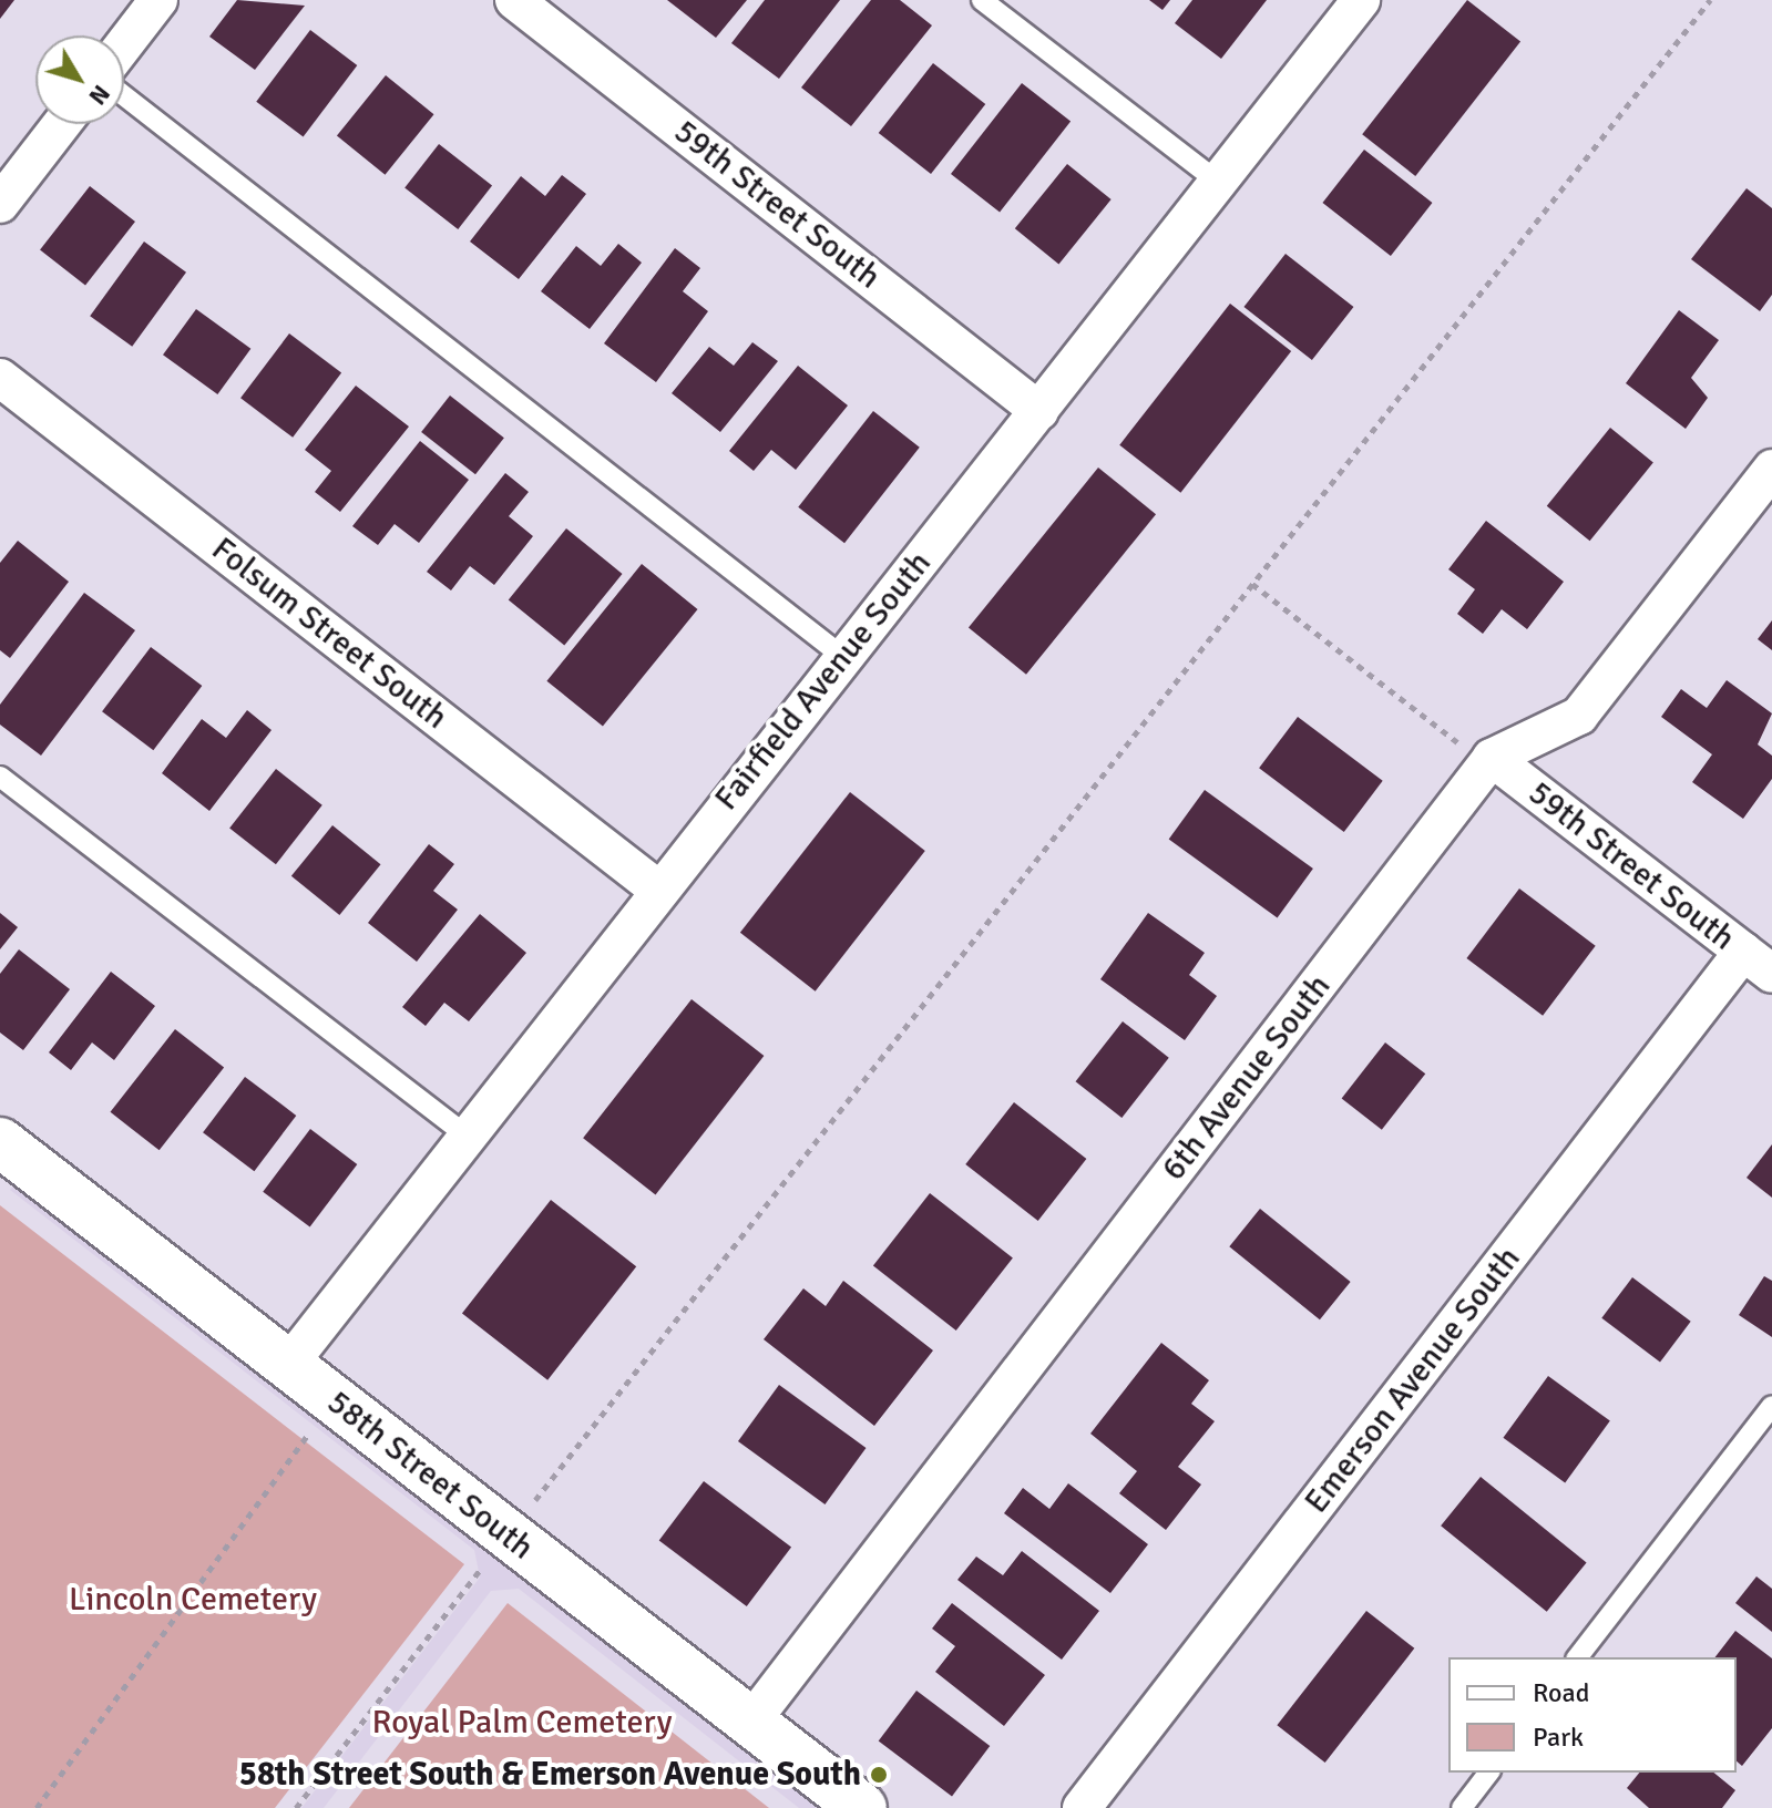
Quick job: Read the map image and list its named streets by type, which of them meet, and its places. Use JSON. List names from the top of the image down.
{
  "streets": {
    "street": [
      "59th Street South",
      "Folsum Street South",
      "Fairfield Avenue South",
      "6th Avenue South",
      "Emerson Avenue South",
      "58th Street South"
    ]
  },
  "crossings": [
    ["59th Street South", "Fairfield Avenue South"],
    ["59th Street South", "6th Avenue South"],
    ["59th Street South", "Emerson Avenue South"],
    ["Folsum Street South", "Fairfield Avenue South"],
    ["Fairfield Avenue South", "58th Street South"],
    ["6th Avenue South", "58th Street South"]
  ],
  "parks": ["Lincoln Cemetery", "Royal Palm Cemetery"],
  "places": ["58th Street South & Emerson Avenue South"],
  "legend": ["Road", "Park"],
  "north": "bottom right"
}
